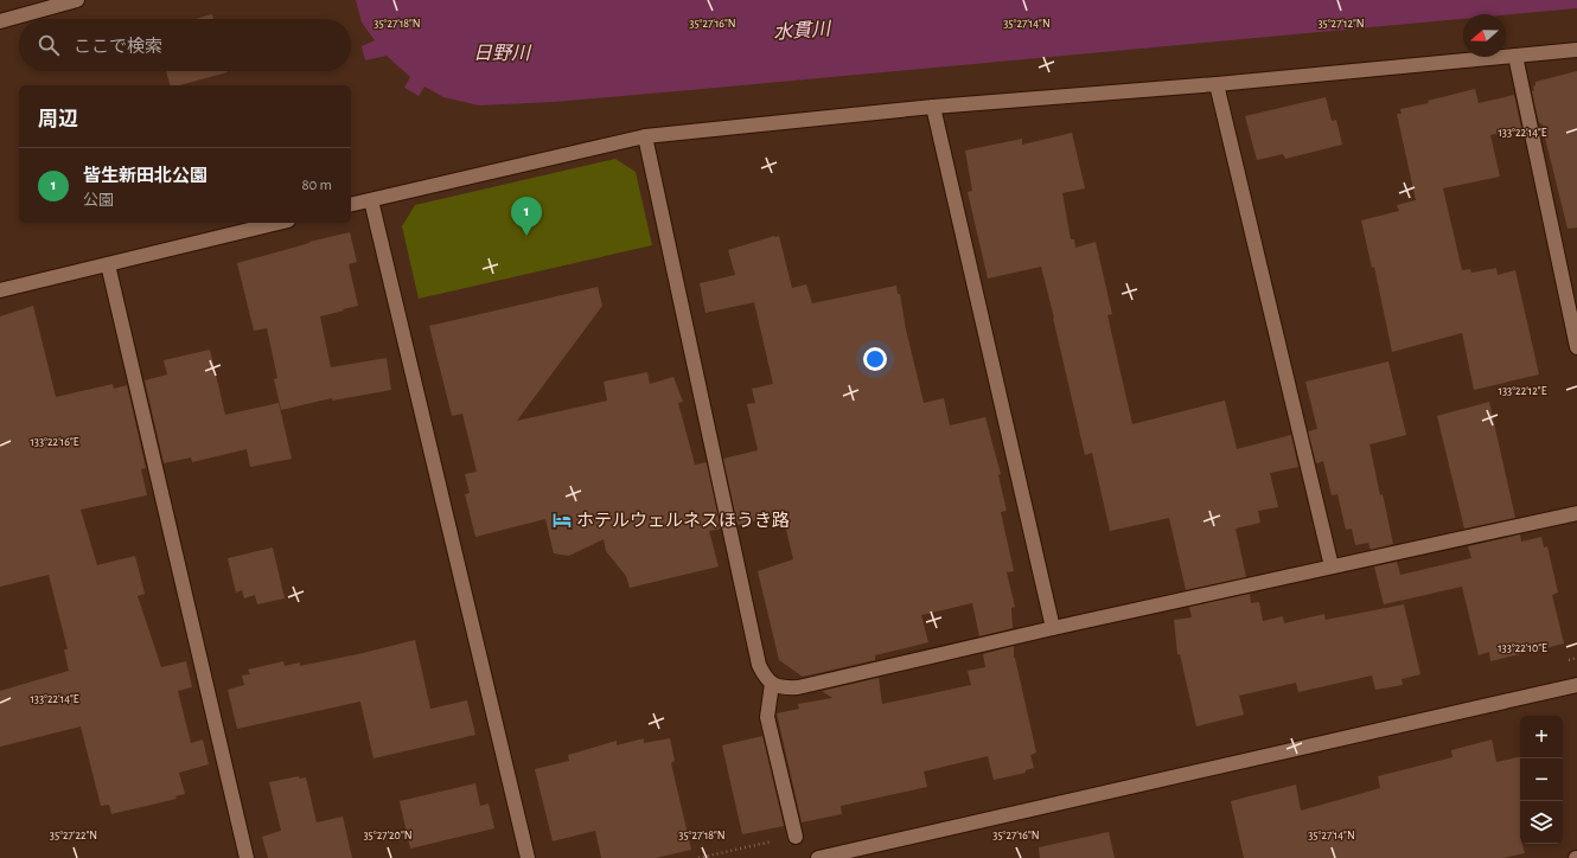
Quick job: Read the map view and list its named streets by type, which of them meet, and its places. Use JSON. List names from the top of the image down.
{
  "water": ["水貫川", "日野川"],
  "places": {
    "hotel": ["ホテルウェルネスほうき路"]
  },
  "north": "left",
  "page": {
    "search": "ここで検索",
    "heading": "周辺",
    "list": [
      {
        "mark": "1",
        "name": "皆生新田北公園",
        "note": "公園",
        "value": "80 m"
      }
    ],
    "pins": "1",
    "map_buttons": ["+", "−"]
  },
  "coordinates": [
    "35°27'14\"N",
    "35°27'18\"N",
    "35°27'16\"N",
    "35°27'12\"N",
    "133°22'14\"E",
    "133°22'12\"E",
    "133°22'16\"E",
    "133°22'10\"E",
    "35°27'22\"N",
    "35°27'20\"N"
  ]
}
